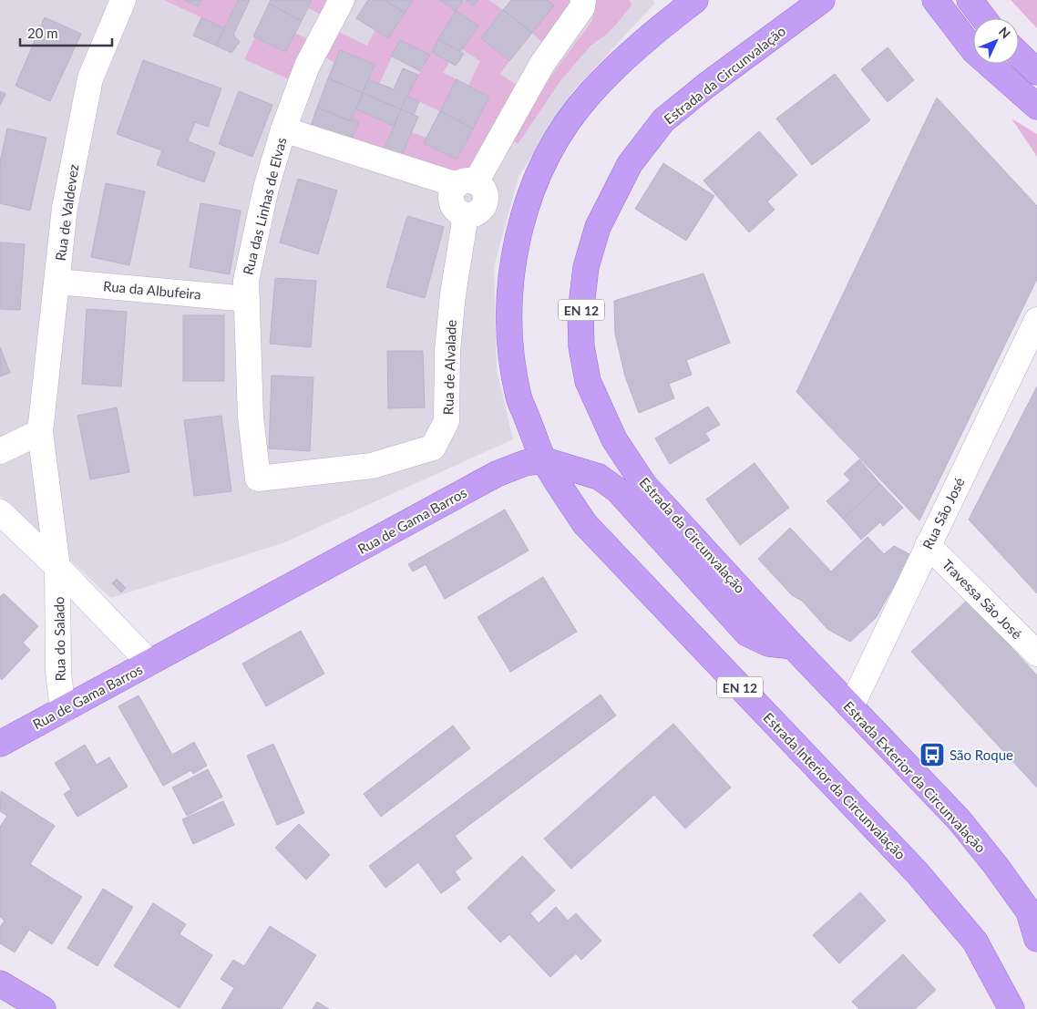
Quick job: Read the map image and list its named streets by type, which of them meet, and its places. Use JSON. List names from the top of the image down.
{
  "streets": {
    "main road": [
      "Estrada da Circunvalação",
      "EN 12",
      "Rua de Gama Barros",
      "Estrada Exterior da Circunvalação",
      "Estrada Interior da Circunvalação"
    ],
    "street": [
      "Rua das Linhas de Elvas",
      "Rua de Valdevez",
      "Rua da Albufeira",
      "Rua de Alvalade",
      "Rua São José",
      "Travessa São José",
      "Rua do Salado"
    ]
  },
  "crossings": [
    ["Estrada da Circunvalação", "Rua de Gama Barros"],
    ["Estrada da Circunvalação", "Estrada Exterior da Circunvalação"],
    ["Rua das Linhas de Elvas", "Rua da Albufeira"],
    ["Rua das Linhas de Elvas", "Rua de Alvalade"],
    ["Rua de Valdevez", "Rua da Albufeira"],
    ["Rua de Valdevez", "Rua do Salado"],
    ["Rua São José", "Travessa São José"],
    ["Rua São José", "Estrada Exterior da Circunvalação"],
    ["Rua de Gama Barros", "Rua do Salado"],
    ["Rua de Gama Barros", "Estrada Exterior da Circunvalação"],
    ["Rua de Gama Barros", "Estrada Interior da Circunvalação"]
  ],
  "places": {
    "bus stop": ["São Roque"]
  },
  "scale_bar": "20 m",
  "north": "top right"
}
